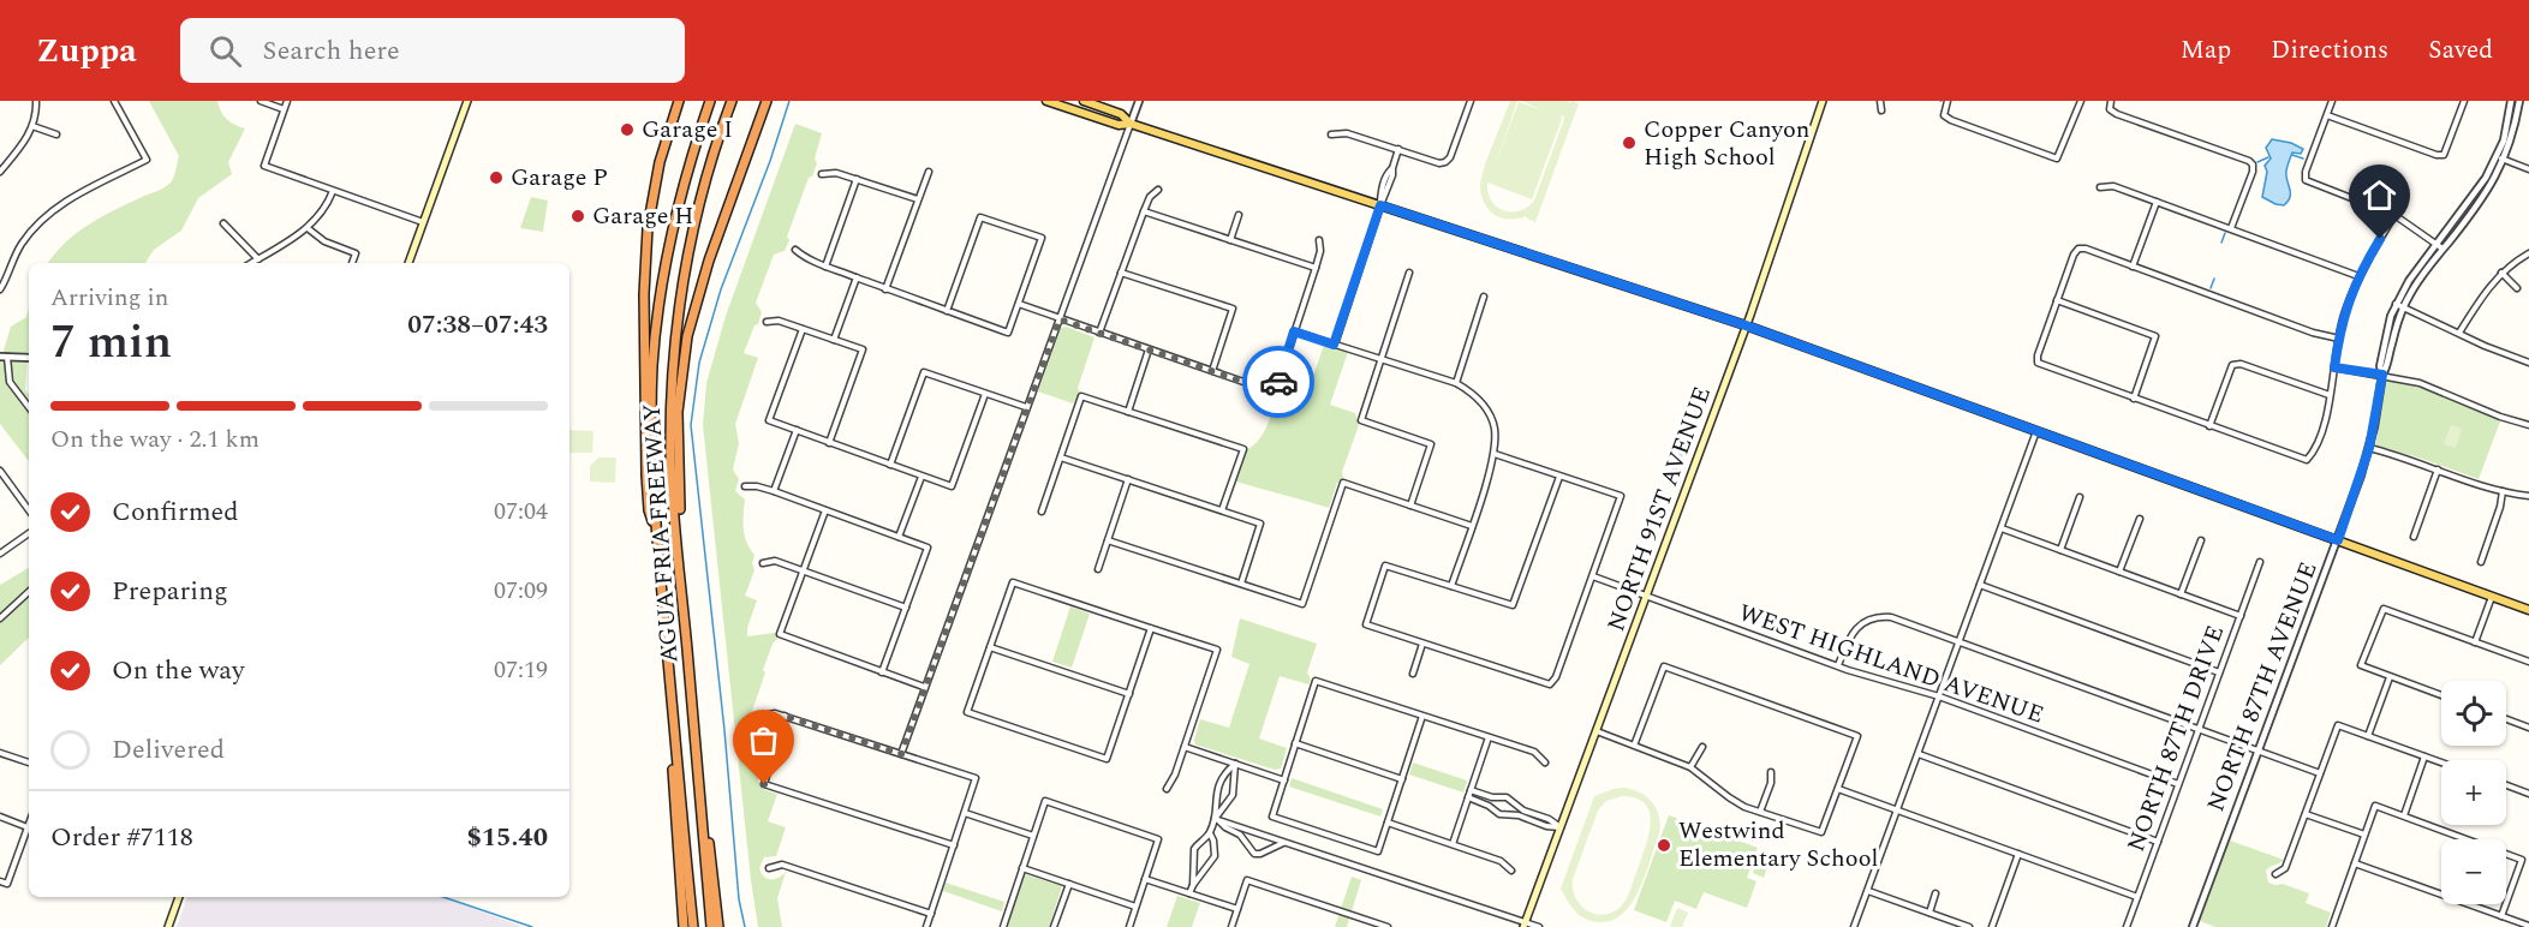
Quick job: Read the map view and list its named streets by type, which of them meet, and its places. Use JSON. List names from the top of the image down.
{
  "streets": {
    "highway": ["AGUA FRIA FREEWAY"],
    "main road": ["NORTH 91ST AVENUE"],
    "street": ["WEST HIGHLAND AVENUE", "NORTH 87TH AVENUE", "NORTH 87TH DRIVE"]
  },
  "crossings": [
    ["NORTH 91ST AVENUE", "WEST HIGHLAND AVENUE"],
    ["WEST HIGHLAND AVENUE", "NORTH 87TH DRIVE"]
  ],
  "places": [
    "Garage I",
    "Copper Canyon High School",
    "Garage P",
    "Garage H",
    "Westwind Elementary School"
  ],
  "page": {
    "header": "Zuppa",
    "search": "Search here",
    "nav": ["Map", "Directions", "Saved"],
    "heading": ["7 min", "Arriving in", "07:38–07:43"],
    "panel": ["Order #7118", "$15.40"],
    "bar": "On the way · 2.1 km",
    "list": [
      ["Confirmed", "07:04"],
      ["Preparing", "07:09"],
      ["On the way", "07:19"],
      "Delivered"
    ],
    "map_buttons": ["+", "−"]
  }
}
